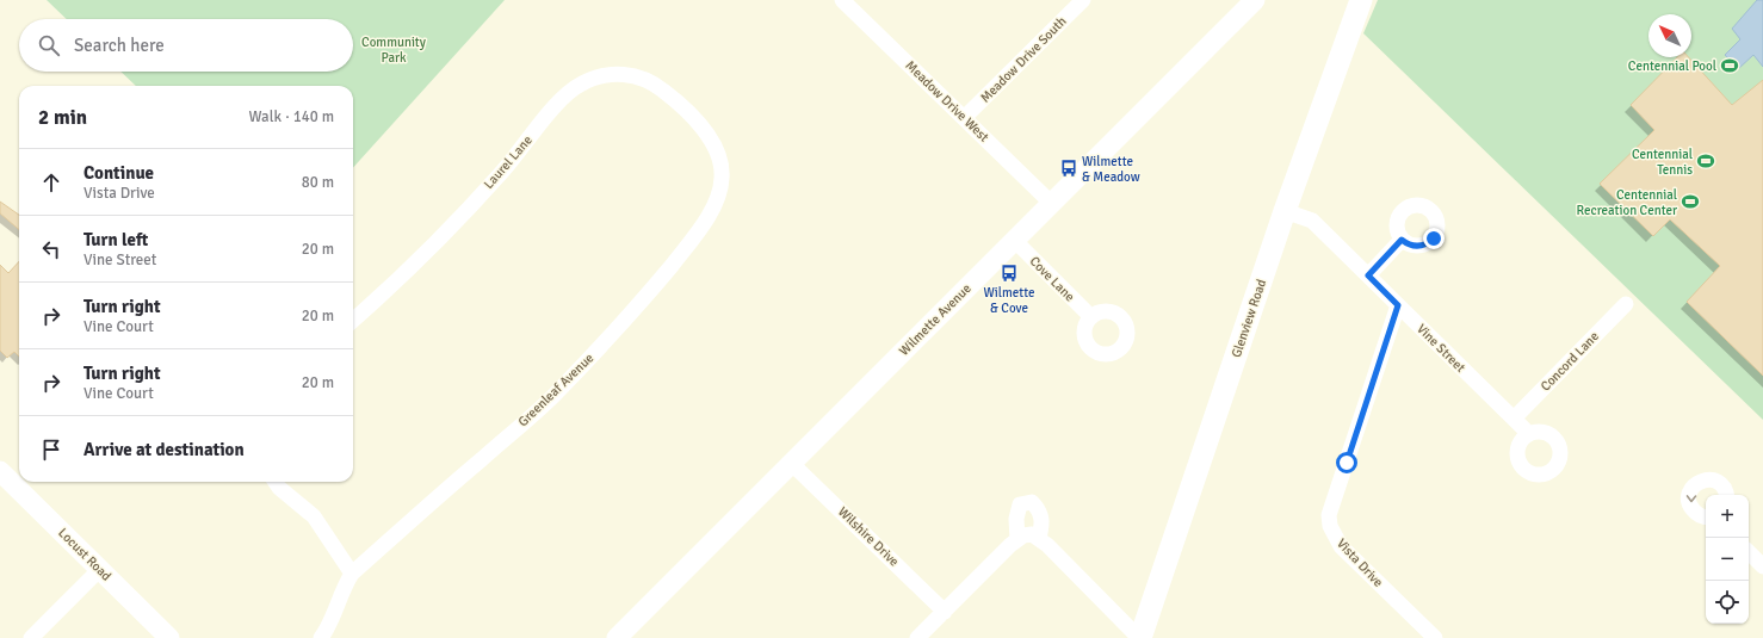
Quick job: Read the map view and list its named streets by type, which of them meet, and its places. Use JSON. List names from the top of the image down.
{
  "streets": {
    "main road": ["Glenview Road"],
    "street": [
      "Meadow Drive South",
      "Meadow Drive West",
      "Laurel Lane",
      "Cove Lane",
      "Wilmette Avenue",
      "Vine Street",
      "Concord Lane",
      "Greenleaf Avenue",
      "Wilshire Drive",
      "Locust Road",
      "Vista Drive"
    ]
  },
  "crossings": [
    ["Meadow Drive South", "Meadow Drive West"],
    ["Meadow Drive West", "Wilmette Avenue"],
    ["Laurel Lane", "Greenleaf Avenue"],
    ["Cove Lane", "Wilmette Avenue"],
    ["Glenview Road", "Vine Street"],
    ["Wilmette Avenue", "Wilshire Drive"],
    ["Vine Street", "Concord Lane"],
    ["Vine Street", "Vista Drive"]
  ],
  "parks": ["Community Park"],
  "places": {
    "sports": ["Centennial Pool", "Centennial Tennis", "Centennial Recreation Center"],
    "bus stop": ["Wilmette & Meadow", "Wilmette & Cove"]
  },
  "north": "top left",
  "page": {
    "search": "Search here",
    "heading": ["2 min", "Walk · 140 m"],
    "list": [
      ["Continue", "Vista Drive", "80 m"],
      ["Turn left", "Vine Street", "20 m"],
      ["Turn right", "Vine Court", "20 m"],
      ["Turn right", "Vine Court", "20 m"],
      "Arrive at destination"
    ],
    "map_buttons": ["+", "−"]
  }
}
